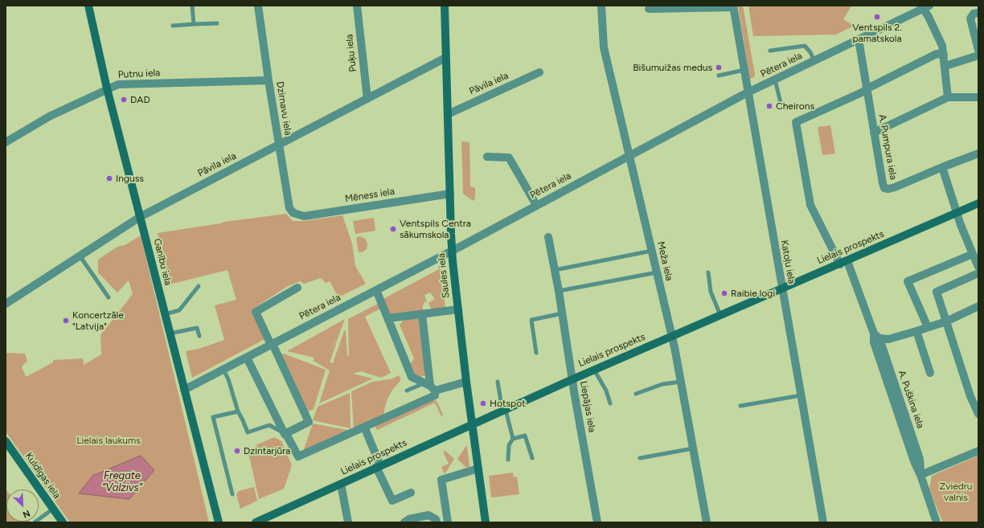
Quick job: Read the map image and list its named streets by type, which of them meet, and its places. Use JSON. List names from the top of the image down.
{
  "streets": {
    "street": [
      "Puķu iela",
      "Pētera iela",
      "Putnu iela",
      "Pāvila iela",
      "Dzirnavu iela",
      "A. Pumpura iela",
      "Mēness iela",
      "Lielais prospekts",
      "Meža iela",
      "Ganību iela",
      "Katoļu iela",
      "Saules iela",
      "A. Puškina iela",
      "Liepājas iela",
      "Kuldīgas iela"
    ]
  },
  "crossings": [
    ["Puķu iela", "Pāvila iela"],
    ["Pētera iela", "A. Pumpura iela"],
    ["Pētera iela", "Meža iela"],
    ["Pētera iela", "Ganību iela"],
    ["Pētera iela", "Katoļu iela"],
    ["Pētera iela", "Saules iela"],
    ["Putnu iela", "Dzirnavu iela"],
    ["Putnu iela", "Ganību iela"],
    ["Pāvila iela", "Dzirnavu iela"],
    ["Pāvila iela", "Ganību iela"],
    ["Pāvila iela", "Saules iela"],
    ["Dzirnavu iela", "Mēness iela"],
    ["Mēness iela", "Saules iela"],
    ["Lielais prospekts", "Meža iela"],
    ["Lielais prospekts", "Katoļu iela"],
    ["Lielais prospekts", "Saules iela"],
    ["Lielais prospekts", "A. Puškina iela"],
    ["Lielais prospekts", "Liepājas iela"]
  ],
  "water": ["Fregate “Valzivs”"],
  "parks": ["Lielais laukums", "Zviedru valnis"],
  "places": [
    "Ventspils 2. pamatskola",
    "Bišumuižas medus",
    "DAD",
    "Cheirons",
    "Inguss",
    "Ventspils Centra sākumskola",
    "Raibie logi",
    "Koncertzāle \"Latvija\"",
    "Hotspot",
    "Dzintarjūra"
  ],
  "north": "bottom right"
}
